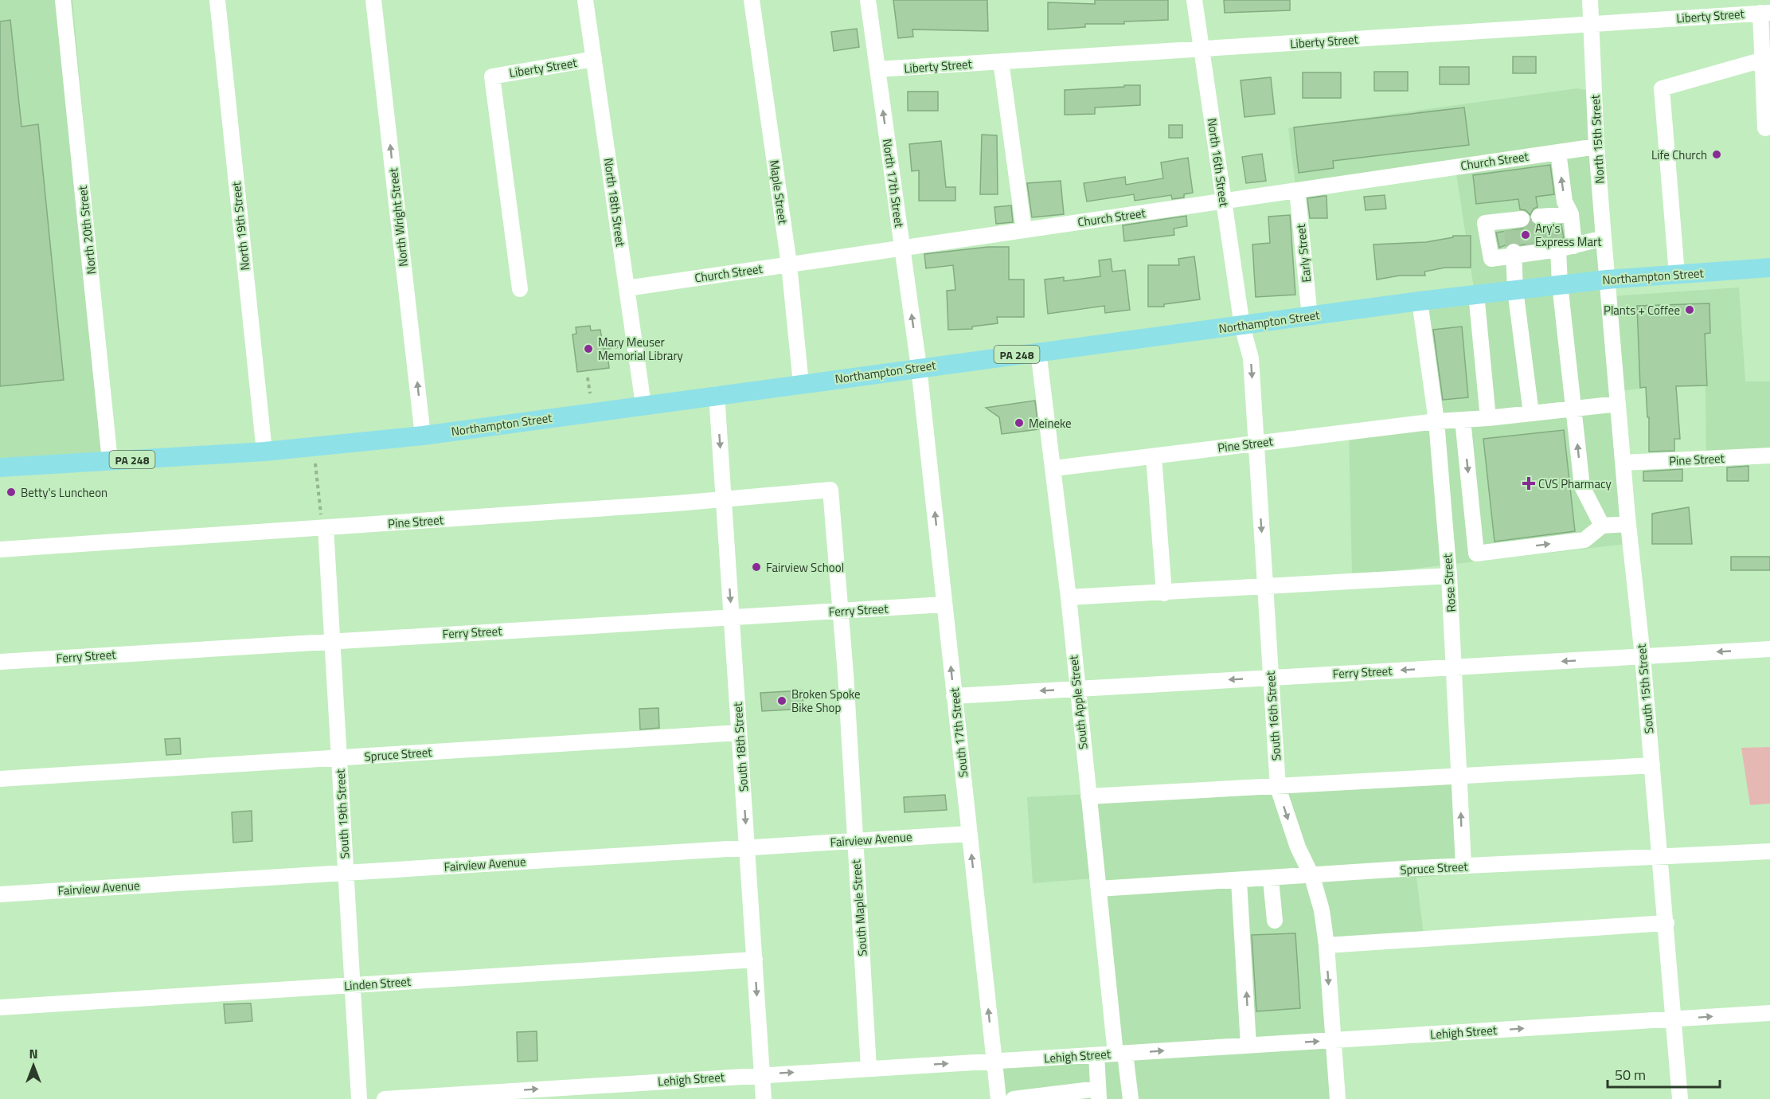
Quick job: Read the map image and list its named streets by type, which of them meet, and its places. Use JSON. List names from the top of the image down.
{
  "streets": {
    "main road": ["Northampton Street", "PA 248"],
    "street": [
      "Liberty Street",
      "North 15th Street",
      "Church Street",
      "North 16th Street",
      "North 17th Street",
      "Maple Street",
      "North 18th Street",
      "North Wright Street",
      "North 19th Street",
      "North 20th Street",
      "Early Street",
      "Pine Street",
      "Rose Street",
      "Ferry Street",
      "South 15th Street",
      "South Apple Street",
      "South 16th Street",
      "South 17th Street",
      "South 18th Street",
      "Spruce Street",
      "South 19th Street",
      "Fairview Avenue",
      "South Maple Street",
      "Linden Street",
      "Lehigh Street"
    ]
  },
  "crossings": [
    ["Liberty Street", "North 15th Street"],
    ["Liberty Street", "North 16th Street"],
    ["Liberty Street", "North 17th Street"],
    ["Liberty Street", "North 18th Street"],
    ["North 15th Street", "Church Street"],
    ["North 15th Street", "Northampton Street"],
    ["North 15th Street", "South 15th Street"],
    ["Church Street", "North 16th Street"],
    ["Church Street", "North 17th Street"],
    ["Church Street", "Maple Street"],
    ["Church Street", "North 18th Street"],
    ["Church Street", "Early Street"],
    ["North 16th Street", "Northampton Street"],
    ["North 16th Street", "South 16th Street"],
    ["North 17th Street", "Northampton Street"],
    ["North 17th Street", "South 17th Street"],
    ["Maple Street", "Northampton Street"],
    ["North 18th Street", "Northampton Street"],
    ["North Wright Street", "Northampton Street"],
    ["North 19th Street", "Northampton Street"],
    ["North 20th Street", "Northampton Street"],
    ["Early Street", "Northampton Street"],
    ["Northampton Street", "Rose Street"],
    ["Northampton Street", "South 15th Street"],
    ["Northampton Street", "South Apple Street"],
    ["Northampton Street", "South 16th Street"],
    ["Northampton Street", "South 17th Street"],
    ["Northampton Street", "South 18th Street"],
    ["Pine Street", "Rose Street"],
    ["Pine Street", "South 15th Street"],
    ["Pine Street", "South Apple Street"],
    ["Pine Street", "South 16th Street"],
    ["Pine Street", "South 18th Street"],
    ["Pine Street", "South 19th Street"],
    ["Pine Street", "South Maple Street"],
    ["Rose Street", "Ferry Street"],
    ["Rose Street", "Spruce Street"],
    ["Ferry Street", "South 15th Street"],
    ["Ferry Street", "South Apple Street"],
    ["Ferry Street", "South 16th Street"],
    ["Ferry Street", "South 17th Street"],
    ["Ferry Street", "South 18th Street"],
    ["Ferry Street", "South 19th Street"],
    ["Ferry Street", "South Maple Street"],
    ["South 15th Street", "Spruce Street"],
    ["South 15th Street", "Lehigh Street"],
    ["South Apple Street", "Spruce Street"],
    ["South Apple Street", "Lehigh Street"],
    ["South 16th Street", "Spruce Street"],
    ["South 16th Street", "Lehigh Street"],
    ["South 17th Street", "Fairview Avenue"],
    ["South 17th Street", "Lehigh Street"],
    ["South 18th Street", "Spruce Street"],
    ["South 18th Street", "Fairview Avenue"],
    ["South 18th Street", "Linden Street"],
    ["South 18th Street", "Lehigh Street"],
    ["Spruce Street", "South 19th Street"],
    ["South 19th Street", "Fairview Avenue"],
    ["South 19th Street", "Linden Street"],
    ["Fairview Avenue", "South Maple Street"],
    ["South Maple Street", "Lehigh Street"]
  ],
  "one_way": [
    "North Wright Street",
    "South 17th Street",
    "South 18th Street",
    "Lehigh Street"
  ],
  "places": {
    "other": [
      "Life Church",
      "Ary's Express Mart",
      "Plants + Coffee",
      "Mary Meuser Memorial Library",
      "Meineke",
      "Betty's Luncheon",
      "Fairview School",
      "Broken Spoke Bike Shop"
    ],
    "health": ["CVS Pharmacy"]
  },
  "scale_bar": "50 m",
  "north": "top"
}
